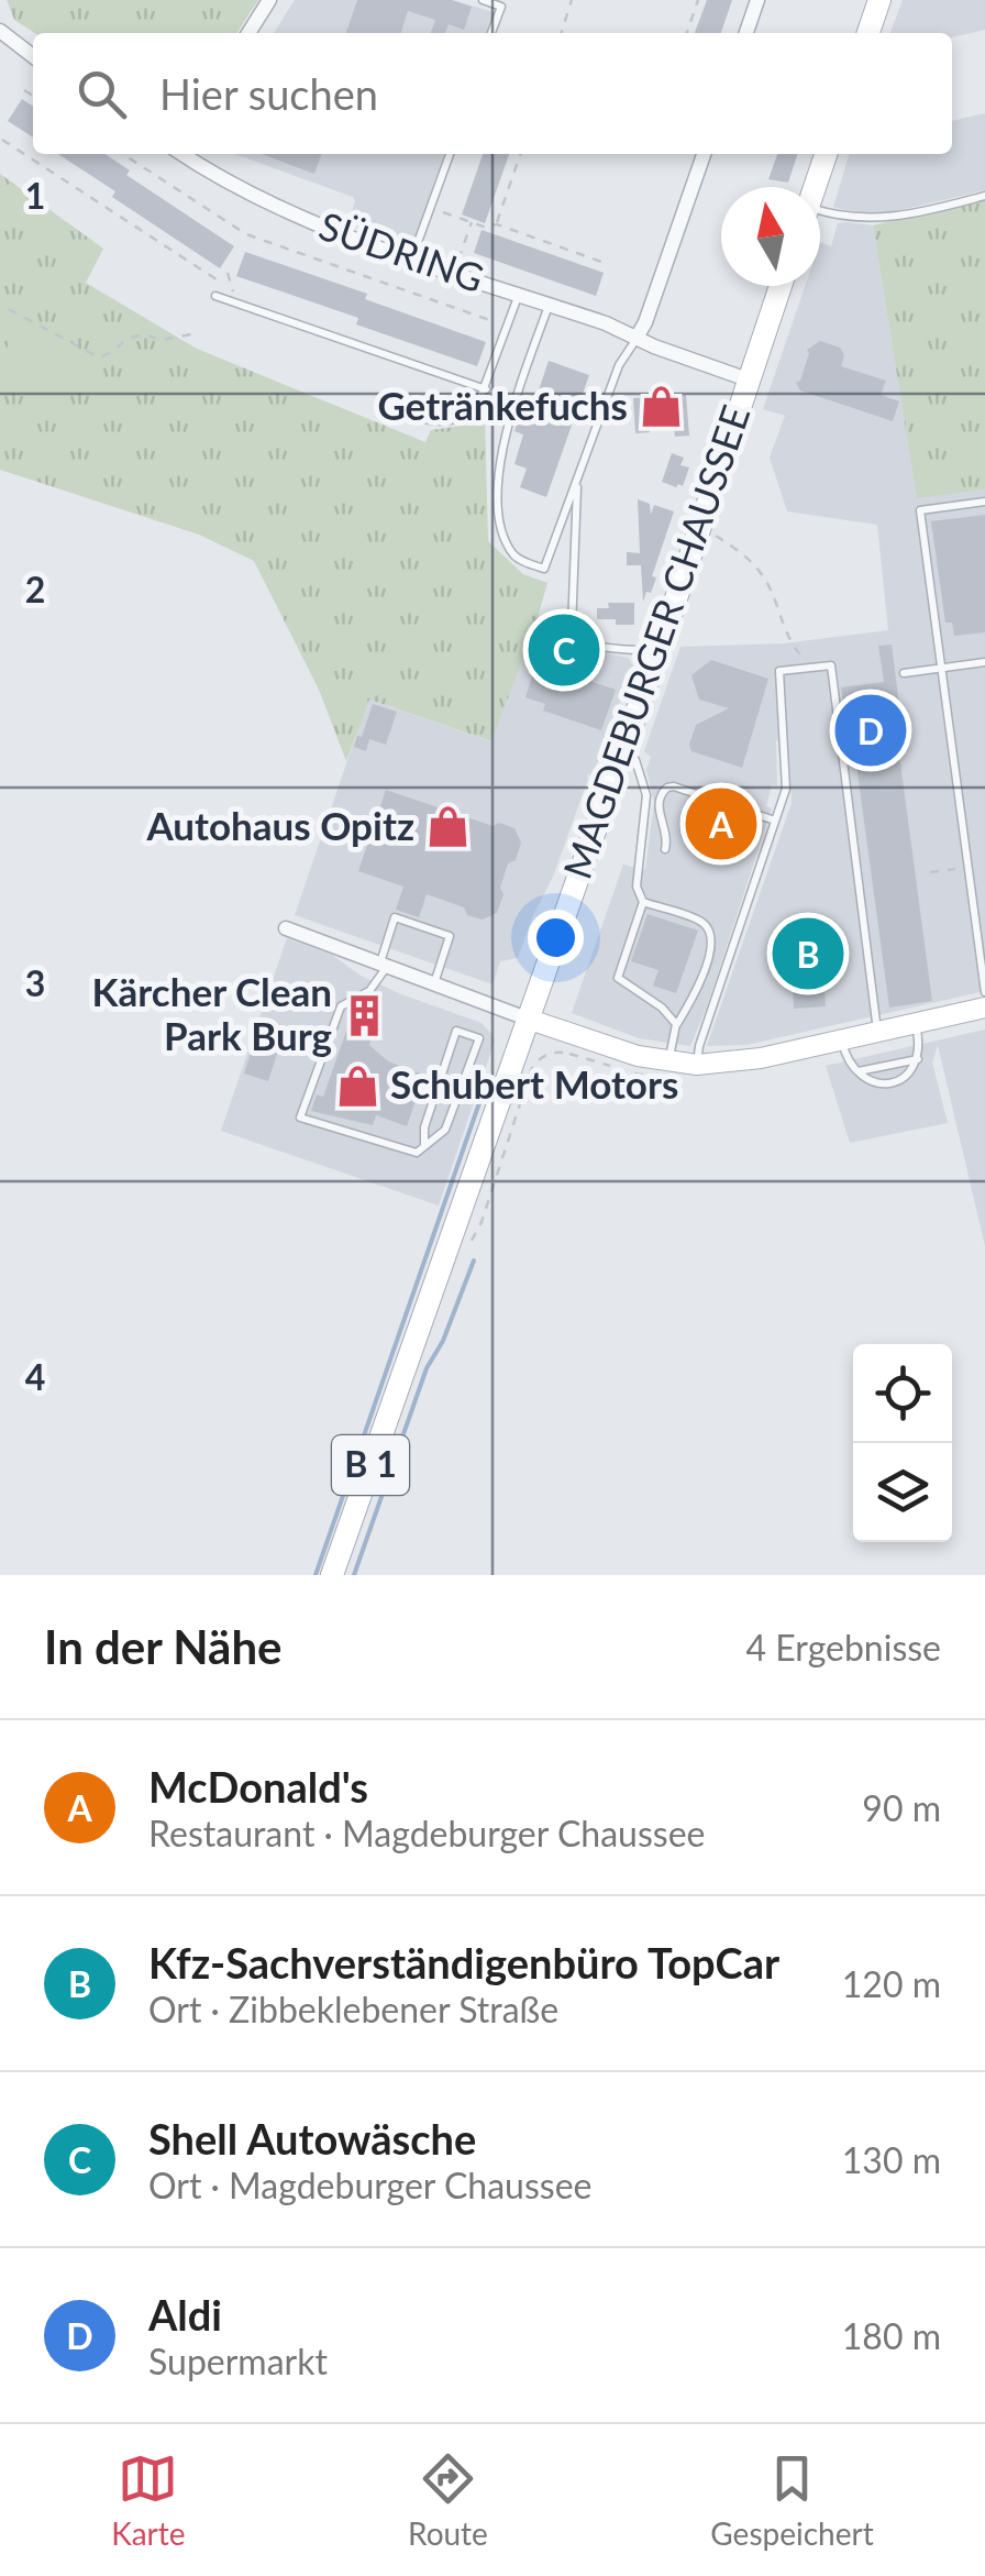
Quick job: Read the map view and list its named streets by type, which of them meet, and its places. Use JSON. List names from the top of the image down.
{
  "streets": {
    "main road": ["MAGDEBURGER CHAUSSEE", "B 1"],
    "street": ["SÜDRING"]
  },
  "crossings": [
    ["SÜDRING", "MAGDEBURGER CHAUSSEE"]
  ],
  "places": {
    "shop": ["Getränkefuchs", "Autohaus Opitz", "Schubert Motors"],
    "building": ["Kärcher Clean Park Burg"]
  },
  "north": "top",
  "page": {
    "search": "Hier suchen",
    "pins": [
      "C",
      "D",
      "A",
      "B"
    ],
    "heading": ["In der Nähe", "4 Ergebnisse"],
    "list": [
      {
        "mark": "A",
        "name": "McDonald's",
        "note": "Restaurant · Magdeburger Chaussee",
        "value": "90 m"
      },
      {
        "mark": "B",
        "name": "Kfz-Sachverständigenbüro TopCar",
        "note": "Ort · Zibbeklebener Straße",
        "value": "120 m"
      },
      {
        "mark": "C",
        "name": "Shell Autowäsche",
        "note": "Ort · Magdeburger Chaussee",
        "value": "130 m"
      },
      {
        "mark": "D",
        "name": "Aldi",
        "note": "Supermarkt",
        "value": "180 m"
      }
    ],
    "nav": ["Karte", "Route", "Gespeichert"]
  },
  "grid": {
    "rows": [
      "1",
      "2",
      "3",
      "4"
    ]
  }
}
